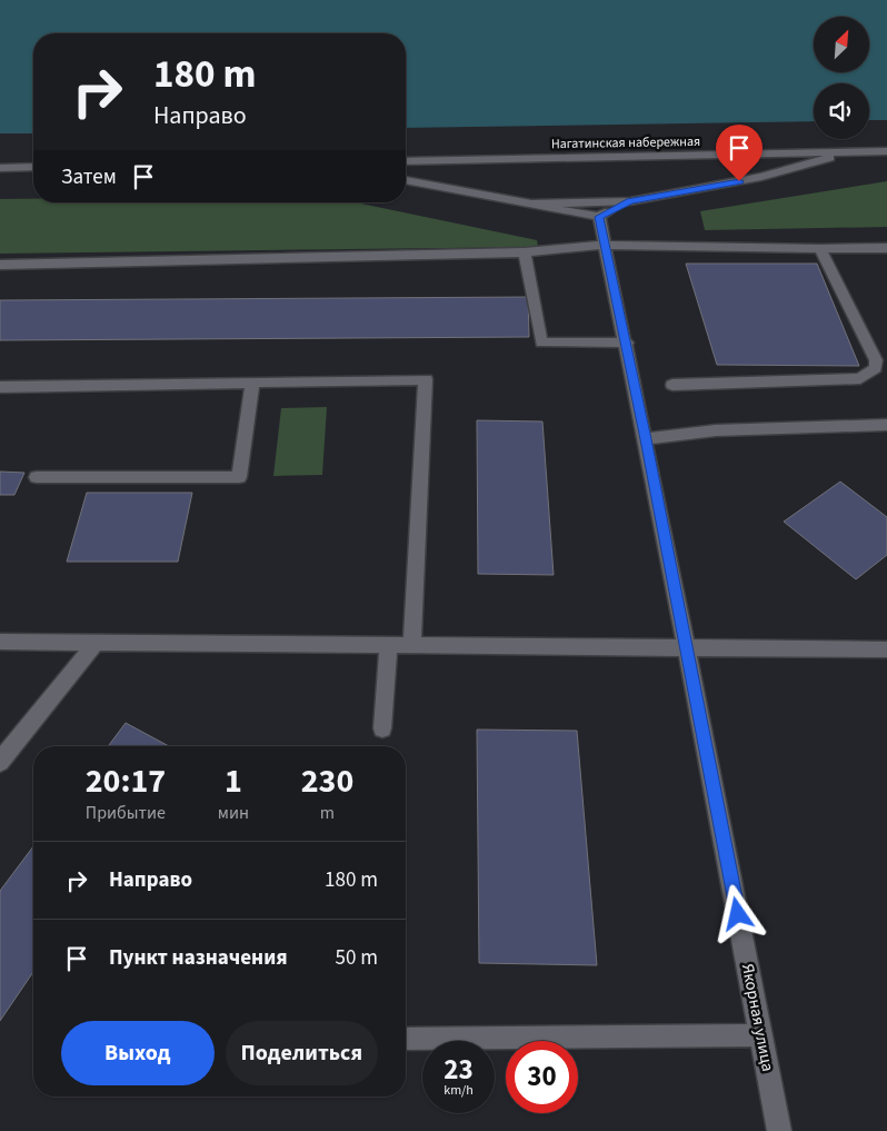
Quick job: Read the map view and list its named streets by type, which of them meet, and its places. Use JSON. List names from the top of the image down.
{
  "streets": {
    "street": ["Нагатинская набережная", "Якорная улица"]
  },
  "north": "top right",
  "page": {
    "turn": ["180 m", "Направо"],
    "then": "Затем",
    "eta": [
      "20:17",
      "Прибытие",
      "1",
      "мин",
      "230",
      "m"
    ],
    "list": [
      {
        "name": "Направо",
        "value": "180 m"
      },
      {
        "name": "Пункт назначения",
        "value": "50 m"
      }
    ],
    "buttons": ["Выход", "Поделиться"],
    "speed": "23 km/h",
    "limit": "30"
  }
}
